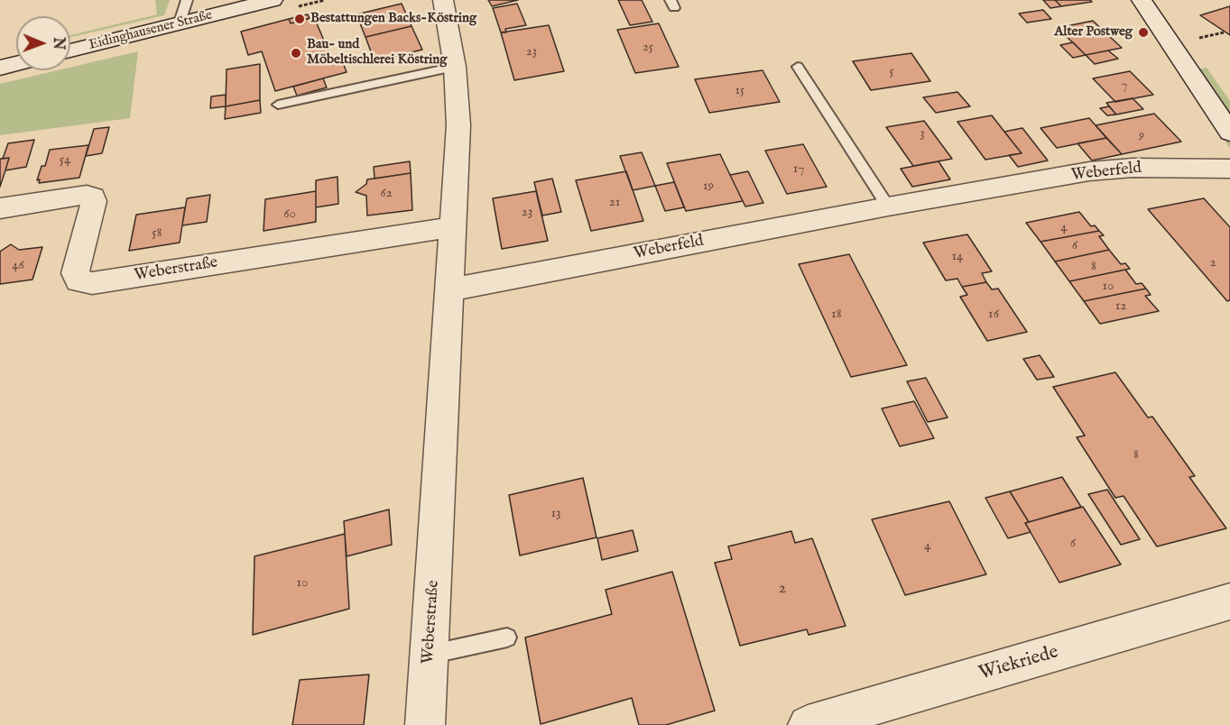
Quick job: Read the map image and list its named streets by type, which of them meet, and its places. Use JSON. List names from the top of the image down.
{
  "streets": {
    "street": [
      "Eidinghausener Straße",
      "Weberfeld",
      "Weberstraße",
      "Wiekriede"
    ]
  },
  "crossings": [
    ["Weberfeld", "Weberstraße"]
  ],
  "places": ["Bestattungen Backs-Köstring", "Alter Postweg", "Bau- und Möbeltischlerei Köstring"],
  "house_numbers": [
    "25",
    "23",
    "5",
    "7",
    "15",
    "3",
    "9",
    "54",
    "17",
    "19",
    "62",
    "21",
    "23",
    "60",
    "4",
    "58",
    "6",
    "14",
    "2",
    "46",
    "8",
    "10",
    "12",
    "18",
    "16",
    "8",
    "13",
    "6",
    "4",
    "10",
    "2"
  ],
  "north": "right"
}
